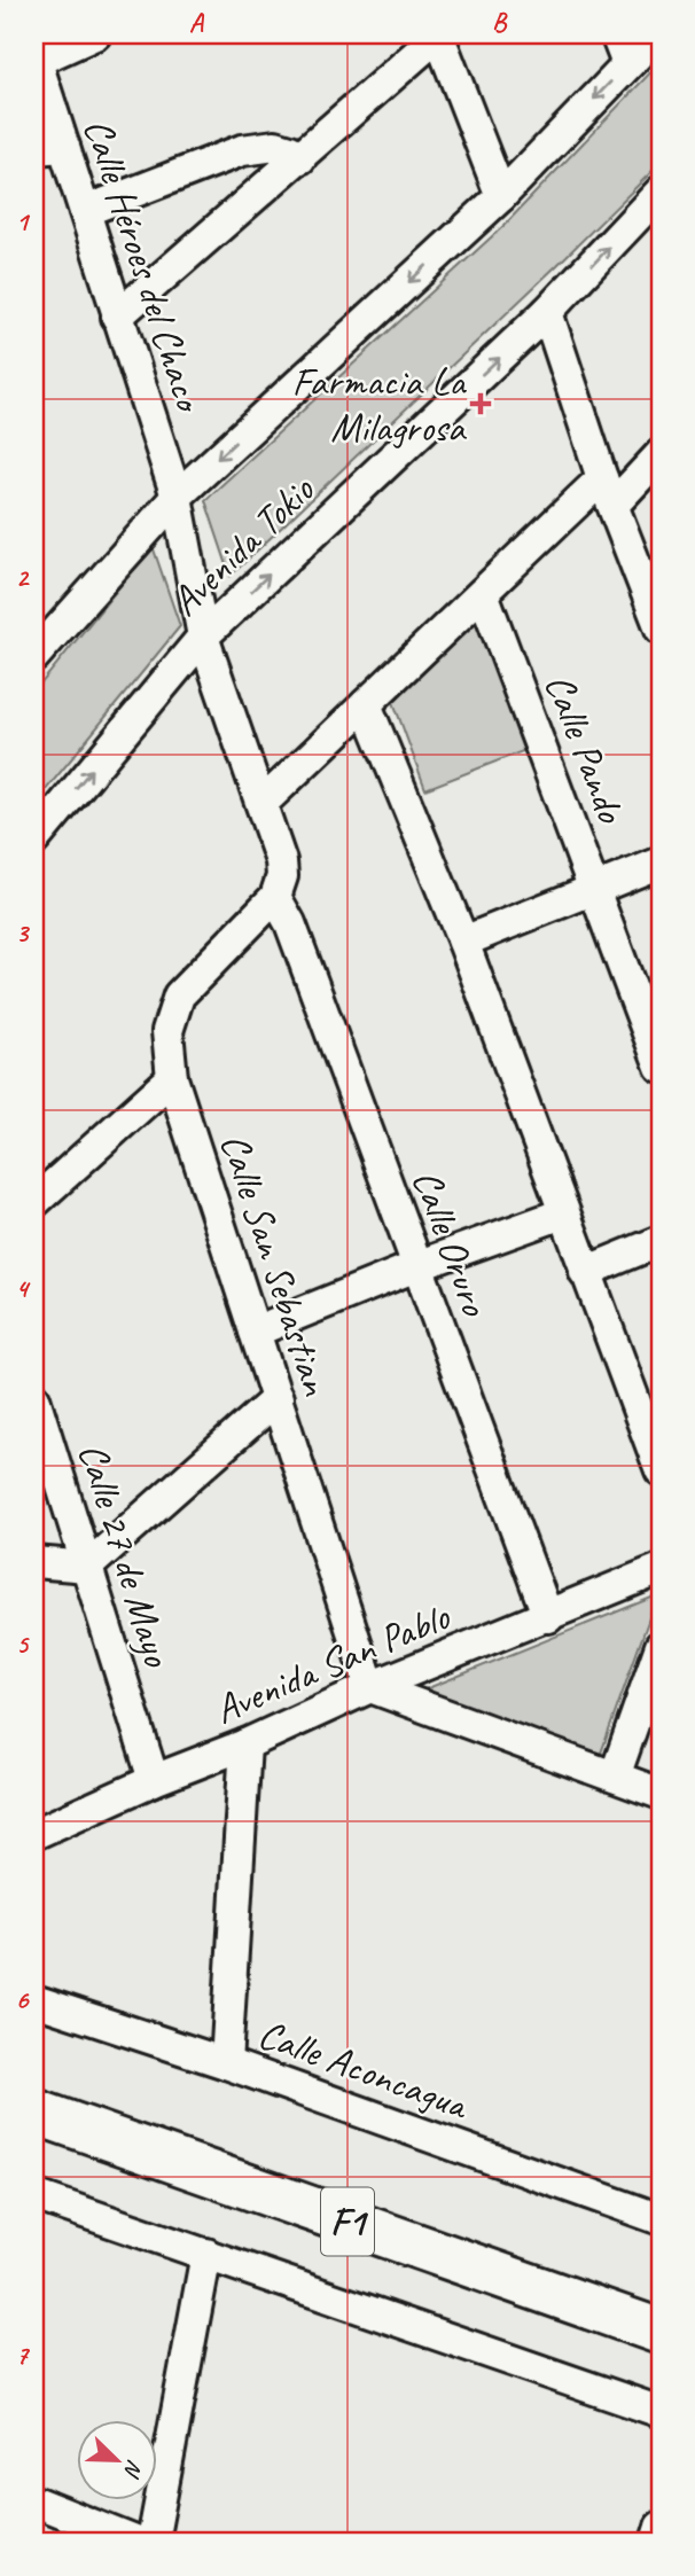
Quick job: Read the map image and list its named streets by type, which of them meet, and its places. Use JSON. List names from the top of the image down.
{
  "streets": {
    "highway": ["F1"],
    "street": [
      "Calle Héroes del Chaco",
      "Avenida Tokio",
      "Calle Pando",
      "Calle Oruro",
      "Calle San Sebastian",
      "Calle 27 de Mayo",
      "Avenida San Pablo",
      "Calle Aconcagua"
    ]
  },
  "crossings": [
    ["Calle Héroes del Chaco", "Avenida Tokio"],
    ["Calle Héroes del Chaco", "Calle Oruro"],
    ["Calle Héroes del Chaco", "Calle San Sebastian"],
    ["Calle Oruro", "Calle San Sebastian"],
    ["Calle Oruro", "Avenida San Pablo"],
    ["Calle San Sebastian", "Avenida San Pablo"],
    ["Calle 27 de Mayo", "Avenida San Pablo"]
  ],
  "places": {
    "health": ["Farmacia La Milagrosa"]
  },
  "north": "bottom right",
  "grid": {
    "columns": ["A", "B"],
    "rows": [
      "1",
      "2",
      "3",
      "4",
      "5",
      "6",
      "7"
    ]
  }
}
